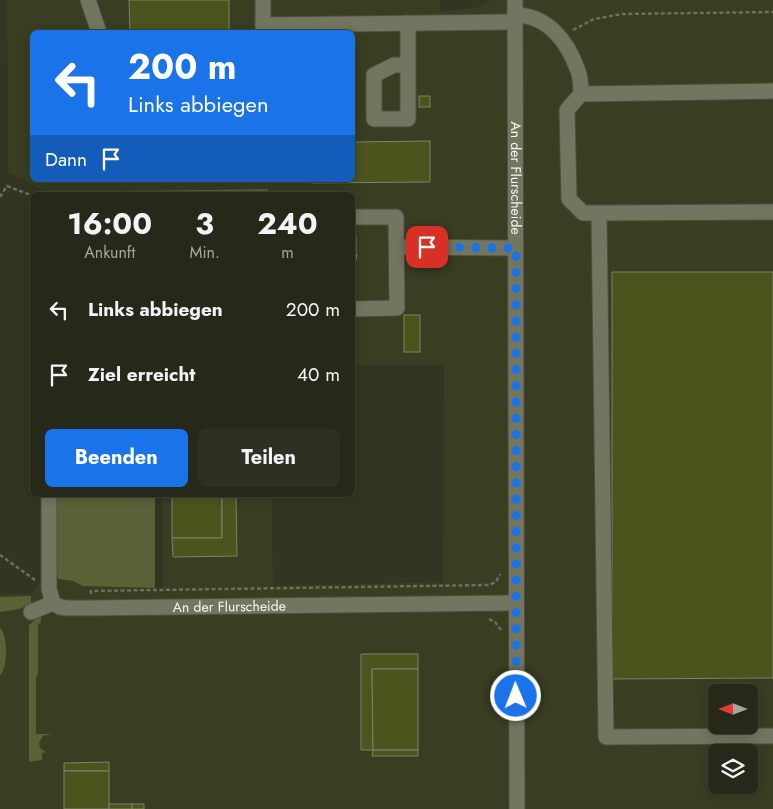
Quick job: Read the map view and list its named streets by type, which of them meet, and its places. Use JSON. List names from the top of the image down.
{
  "streets": {
    "street": ["An der Flurscheide"]
  },
  "north": "left",
  "page": {
    "turn": ["200 m", "Links abbiegen"],
    "then": "Dann",
    "eta": [
      "16:00",
      "Ankunft",
      "3",
      "Min.",
      "240",
      "m"
    ],
    "list": [
      {
        "name": "Links abbiegen",
        "value": "200 m"
      },
      {
        "name": "Ziel erreicht",
        "value": "40 m"
      }
    ],
    "buttons": ["Beenden", "Teilen"]
  }
}
